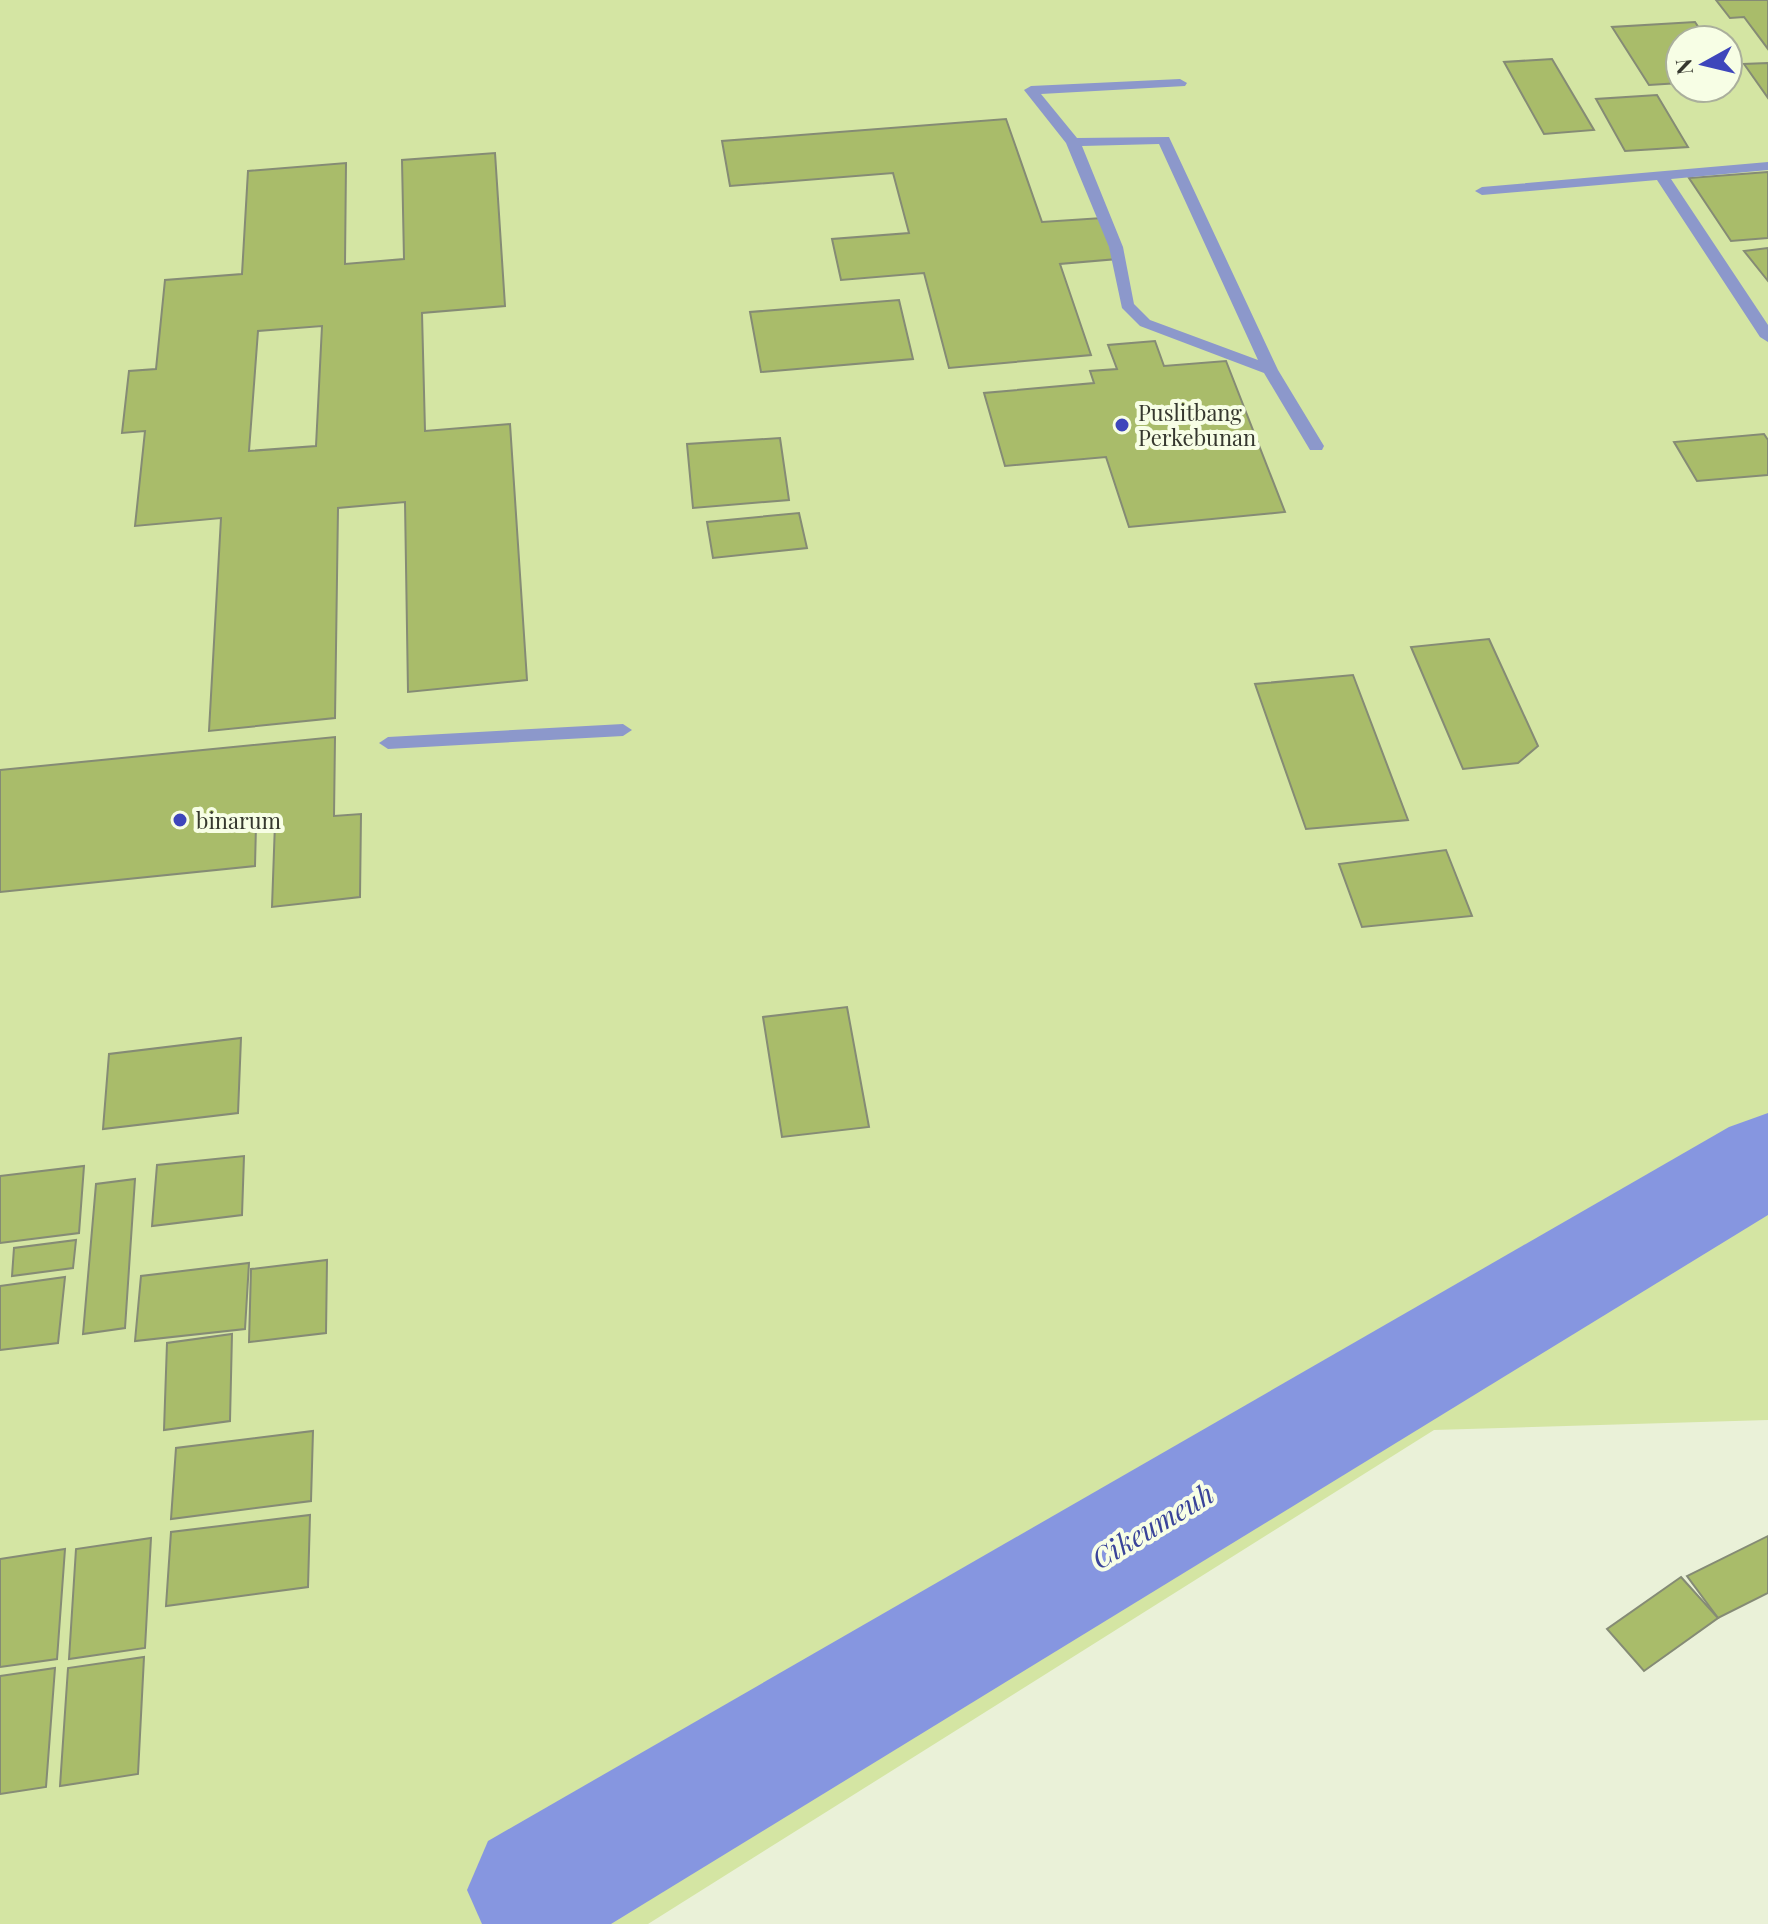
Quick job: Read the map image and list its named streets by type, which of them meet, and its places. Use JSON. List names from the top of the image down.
{
  "water": ["Cikeumeuh"],
  "places": ["Puslitbang Perkebunan", "binarum"],
  "north": "left"
}
